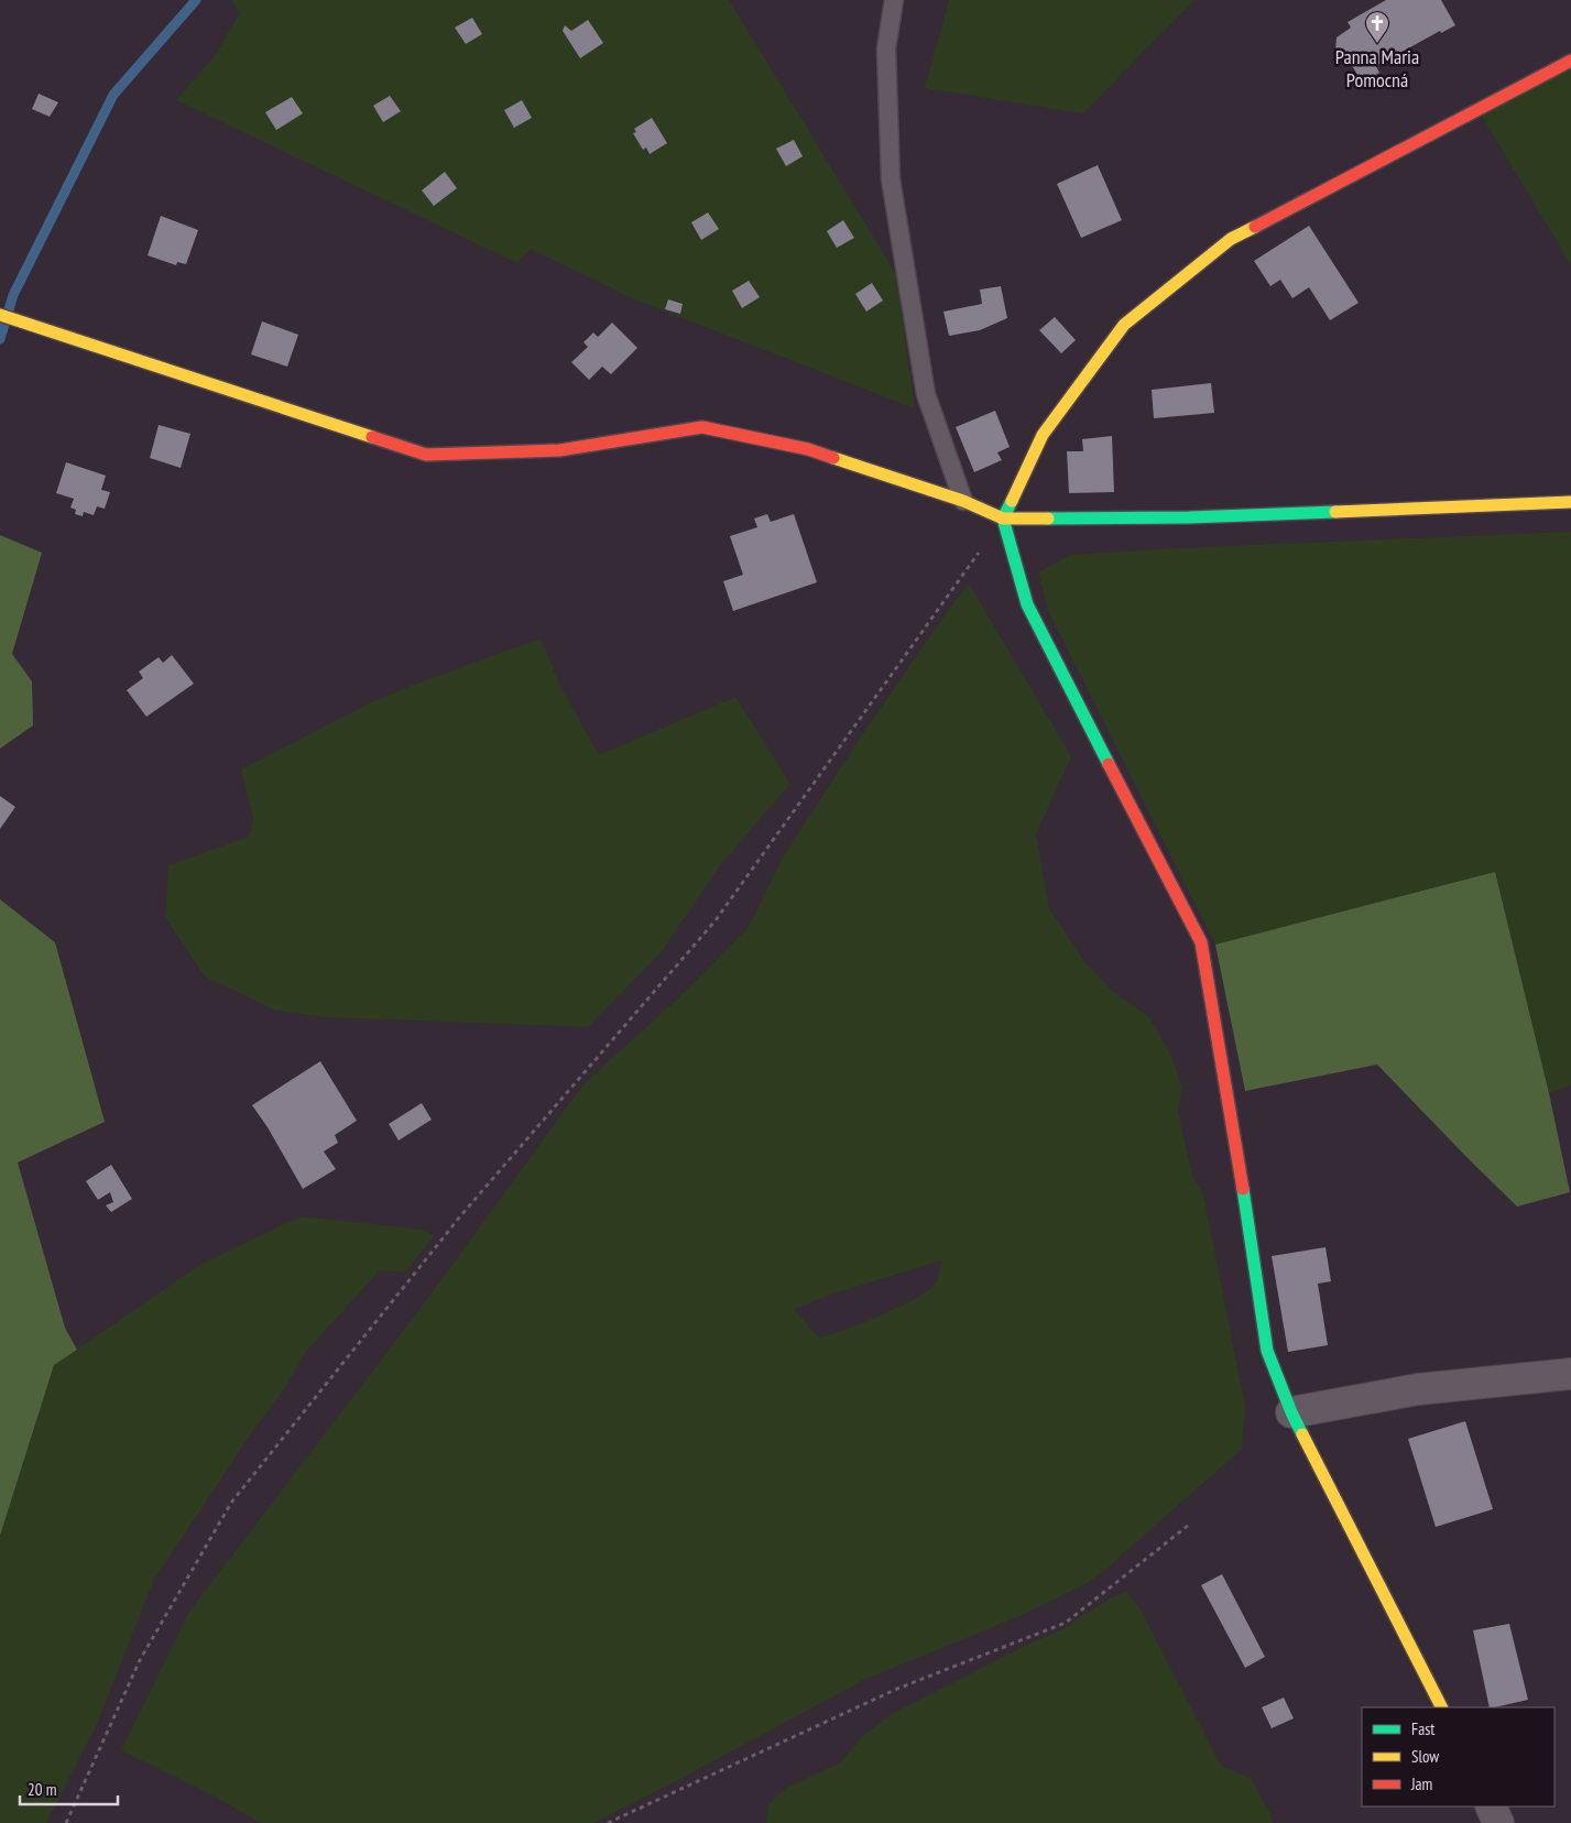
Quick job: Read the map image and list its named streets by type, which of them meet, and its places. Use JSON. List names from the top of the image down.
{
  "places": {
    "church": ["Panna Maria Pomocná"]
  },
  "legend": ["Fast", "Slow", "Jam"],
  "scale_bar": "20 m"
}
